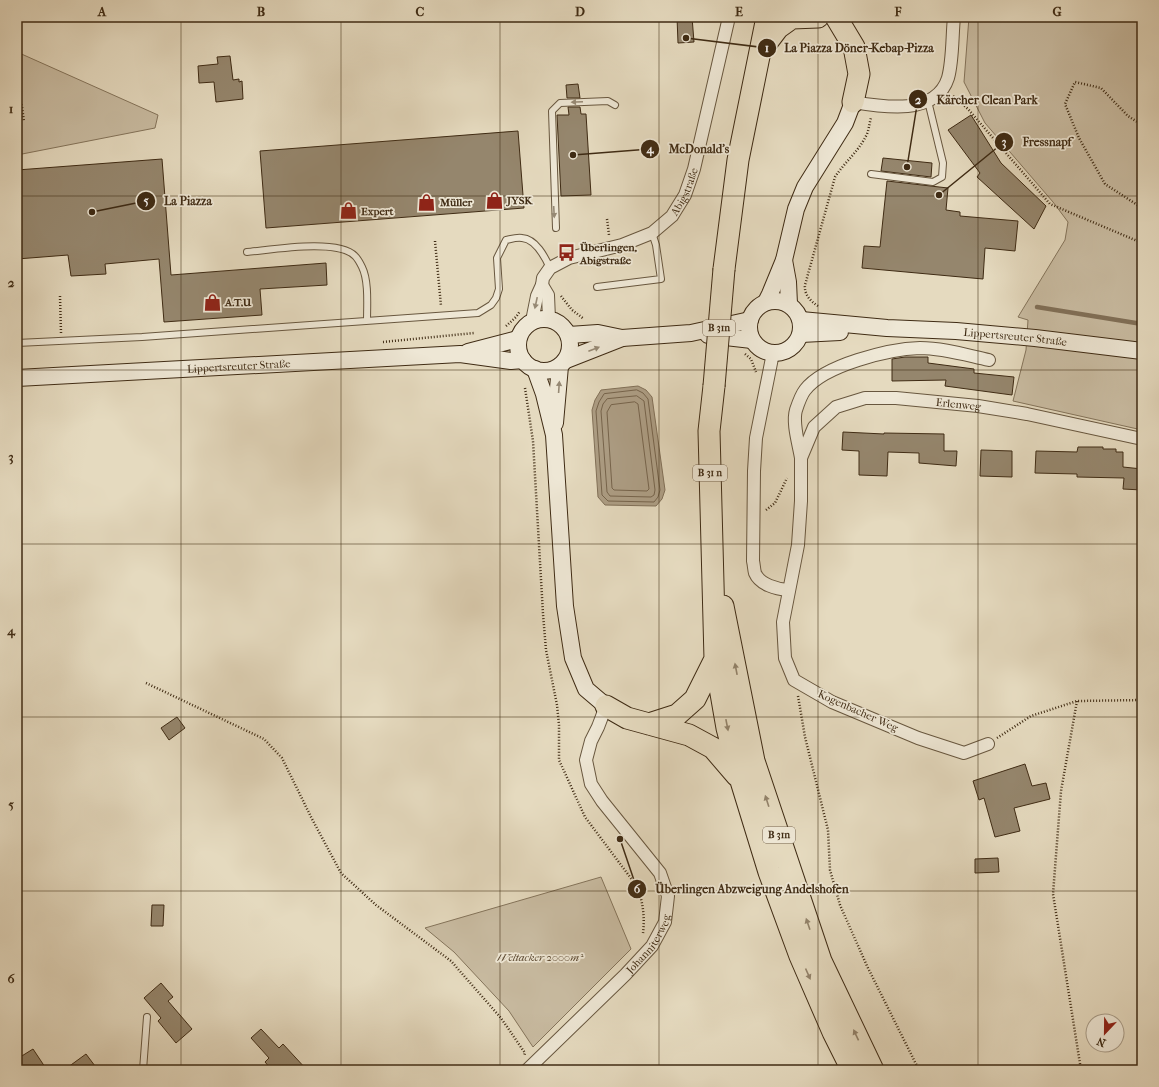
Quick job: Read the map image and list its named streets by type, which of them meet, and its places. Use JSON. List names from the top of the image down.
{
  "streets": {
    "highway": ["B 31n", "B 31 n"],
    "main road": ["Lippertsreuter Straße"],
    "street": [
      "Abigstraße",
      "Erlenweg",
      "Kogenbacher Weg",
      "Johanniterweg"
    ]
  },
  "crossings": [
    ["B 31n", "Lippertsreuter Straße"],
    ["B 31n", "B 31 n"]
  ],
  "parks": ["Weltacker 2000m²"],
  "places": {
    "other": [
      "La Piazza Döner-Kebap-Pizza",
      "McDonald's",
      "Kärcher Clean Park",
      "Fressnapf",
      "La Piazza",
      "Überlingen Abzweigung Andelshofen"
    ],
    "shop": [
      "JYSK",
      "Müller",
      "Expert",
      "A.T.U"
    ],
    "bus stop": ["Überlingen, Abigstraße"]
  },
  "north": "bottom",
  "grid": {
    "columns": [
      "A",
      "B",
      "C",
      "D",
      "E",
      "F",
      "G"
    ],
    "rows": [
      "1",
      "2",
      "3",
      "4",
      "5",
      "6"
    ]
  }
}
